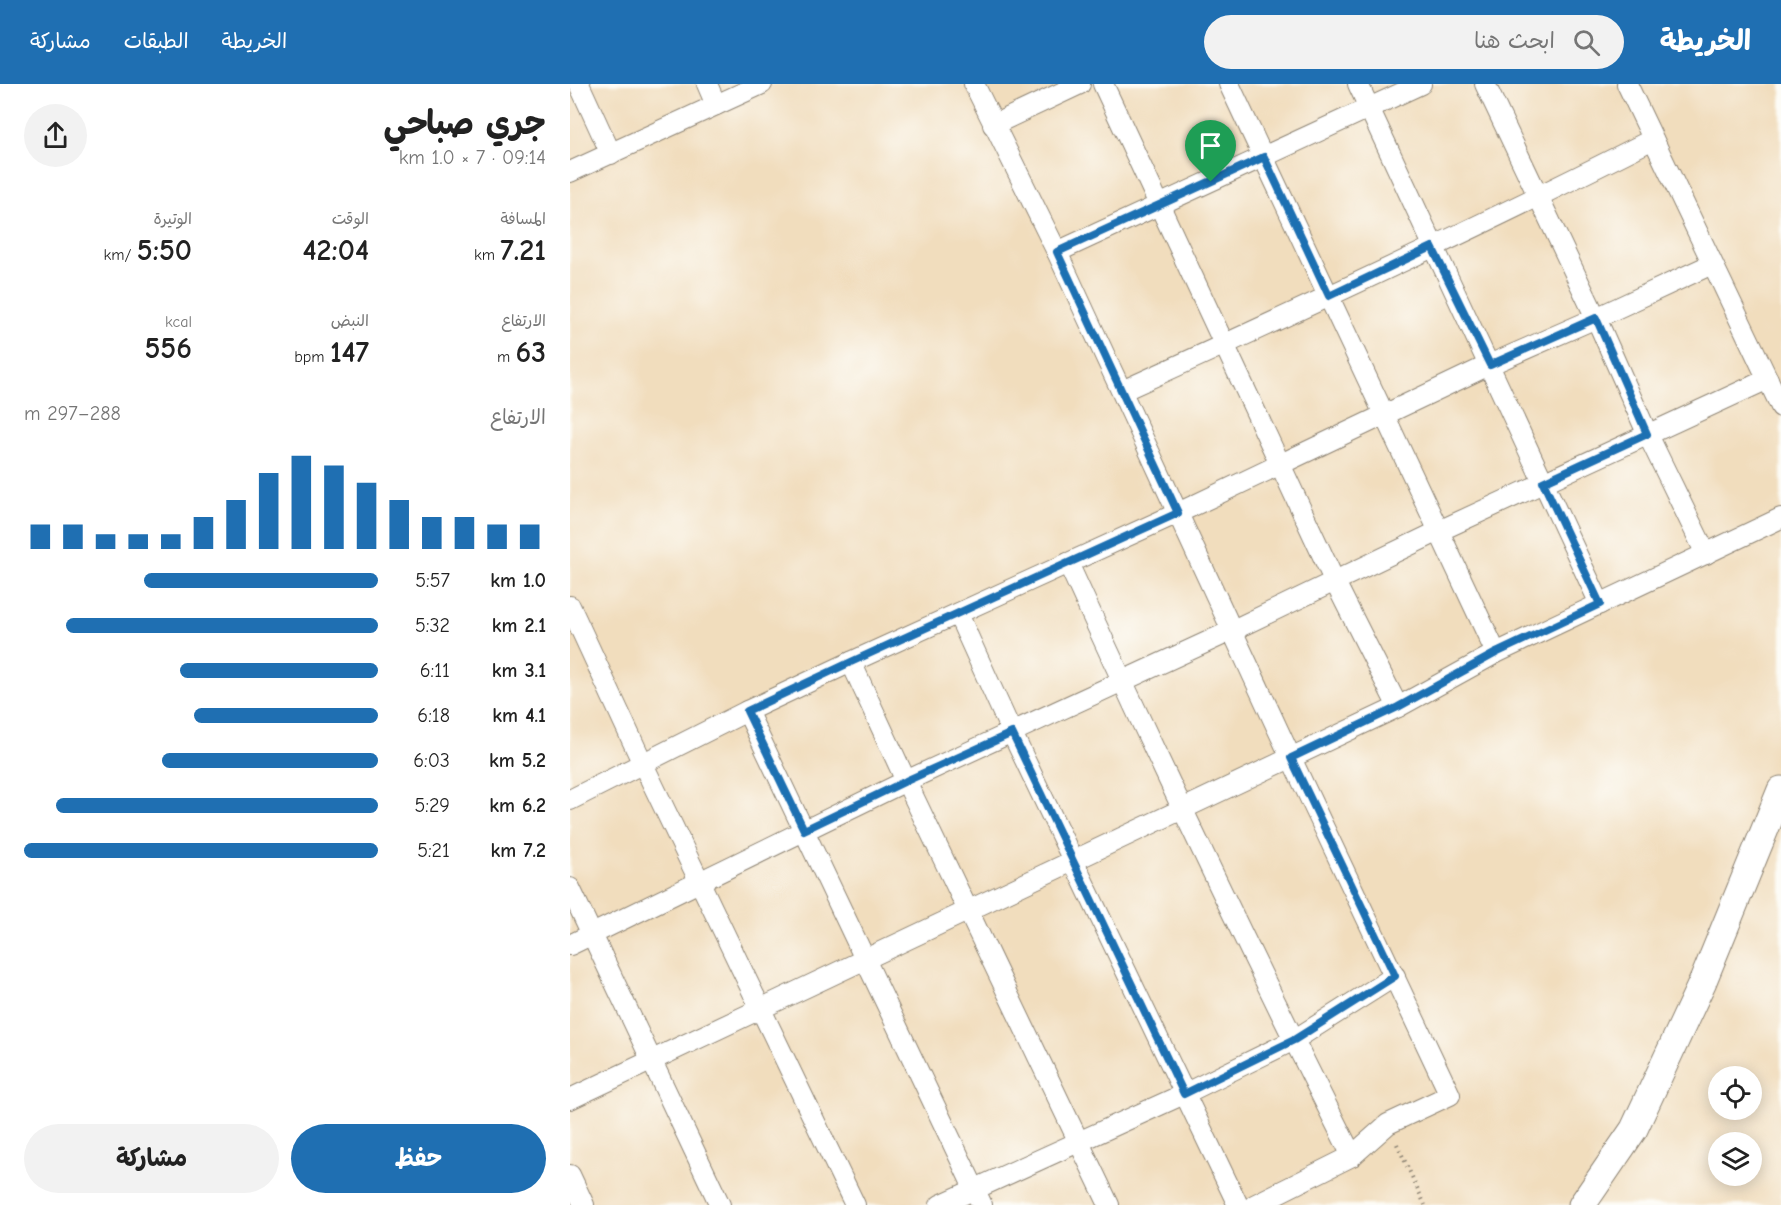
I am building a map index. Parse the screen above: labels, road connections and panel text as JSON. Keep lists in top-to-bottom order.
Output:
{
  "page": {
    "header": "الخريطة",
    "search": "ابحث هنا",
    "nav": ["الخريطة", "الطبقات", "مشاركة"],
    "heading": ["جري صباحي", "09:14 · 7 × 1.0 km"],
    "stats": [
      ["المسافة", "7.21 km"],
      ["الوقت", "42:04"],
      ["الوتيرة", "5:50 /km"],
      ["الارتفاع", "63 m"],
      ["النبض", "147 bpm"],
      ["kcal", "556"]
    ],
    "chart": ["الارتفاع", "288–297 m"],
    "list": [
      {
        "name": "1.0 km",
        "note": "5:57"
      },
      {
        "name": "2.1 km",
        "note": "5:32"
      },
      {
        "name": "3.1 km",
        "note": "6:11"
      },
      {
        "name": "4.1 km",
        "note": "6:18"
      },
      {
        "name": "5.2 km",
        "note": "6:03"
      },
      {
        "name": "6.2 km",
        "note": "5:29"
      },
      {
        "name": "7.2 km",
        "note": "5:21"
      }
    ],
    "buttons": ["حفظ", "مشاركة"]
  }
}
